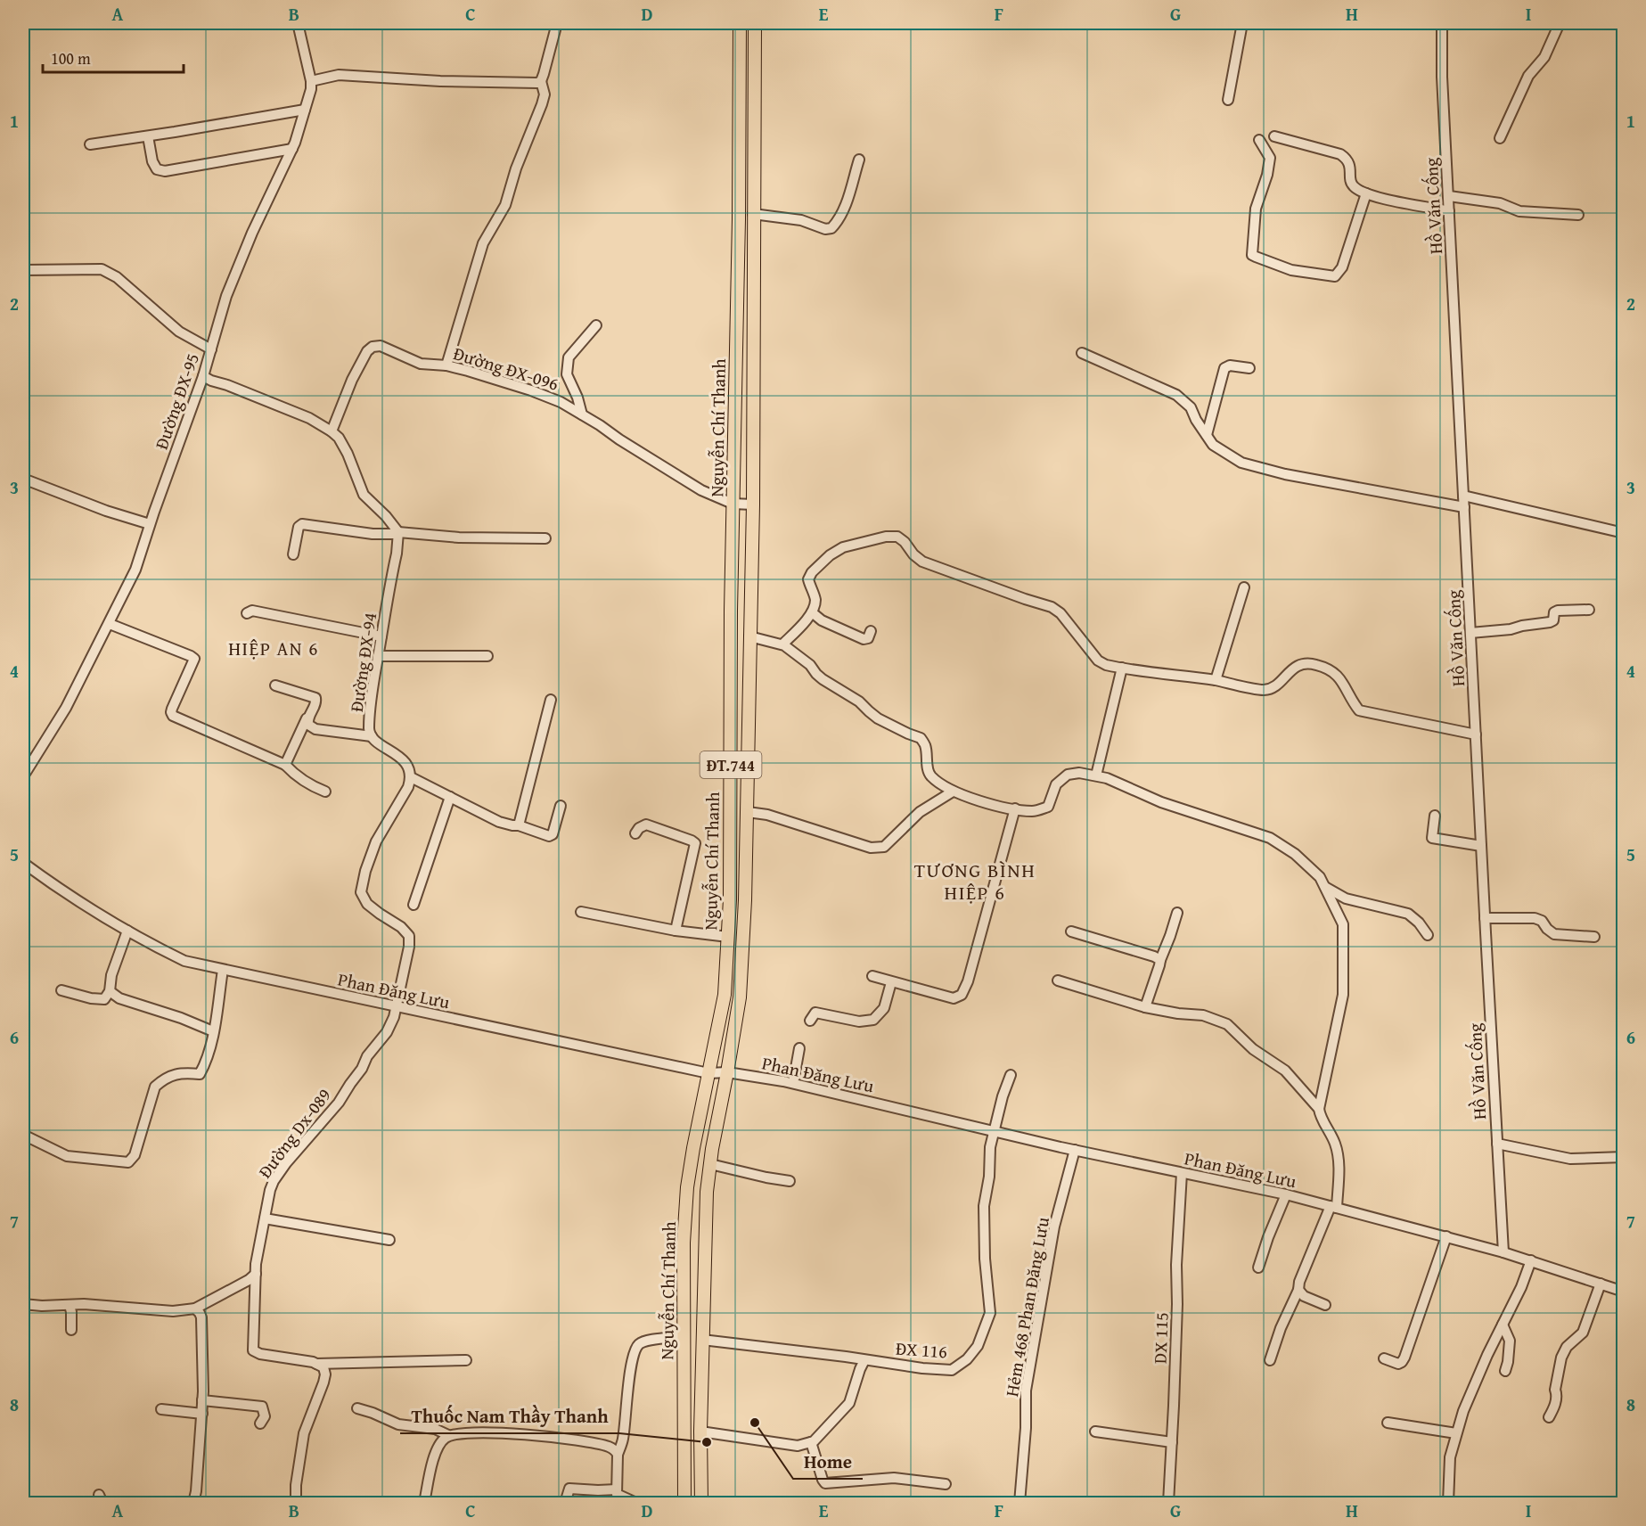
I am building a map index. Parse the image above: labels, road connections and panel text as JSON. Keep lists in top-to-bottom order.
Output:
{
  "streets": {
    "main road": ["Nguyễn Chí Thanh", "ĐT.744"],
    "street": [
      "Hồ Văn Cống",
      "Đường ĐX-096",
      "Đường ĐX-95",
      "Đường ĐX-94",
      "Phan Đăng Lưu",
      "Đường Dx-089",
      "Hẻm 468 Phan Đăng Lưu",
      "DX 115",
      "ĐX 116"
    ]
  },
  "crossings": [
    ["Hồ Văn Cống", "Phan Đăng Lưu"],
    ["Đường ĐX-096", "Nguyễn Chí Thanh"],
    ["Nguyễn Chí Thanh", "Phan Đăng Lưu"],
    ["Nguyễn Chí Thanh", "ĐX 116"],
    ["Phan Đăng Lưu", "Đường Dx-089"],
    ["Phan Đăng Lưu", "Hẻm 468 Phan Đăng Lưu"],
    ["Phan Đăng Lưu", "DX 115"],
    ["Phan Đăng Lưu", "ĐX 116"]
  ],
  "districts": ["HIỆP AN 6", "TƯƠNG BÌNH HIỆP 6"],
  "places": ["Home", "Thuốc Nam Thầy Thanh"],
  "scale_bar": "100 m",
  "grid": {
    "columns": [
      "A",
      "B",
      "C",
      "D",
      "E",
      "F",
      "G",
      "H",
      "I"
    ],
    "rows": [
      "1",
      "2",
      "3",
      "4",
      "5",
      "6",
      "7",
      "8"
    ]
  }
}
